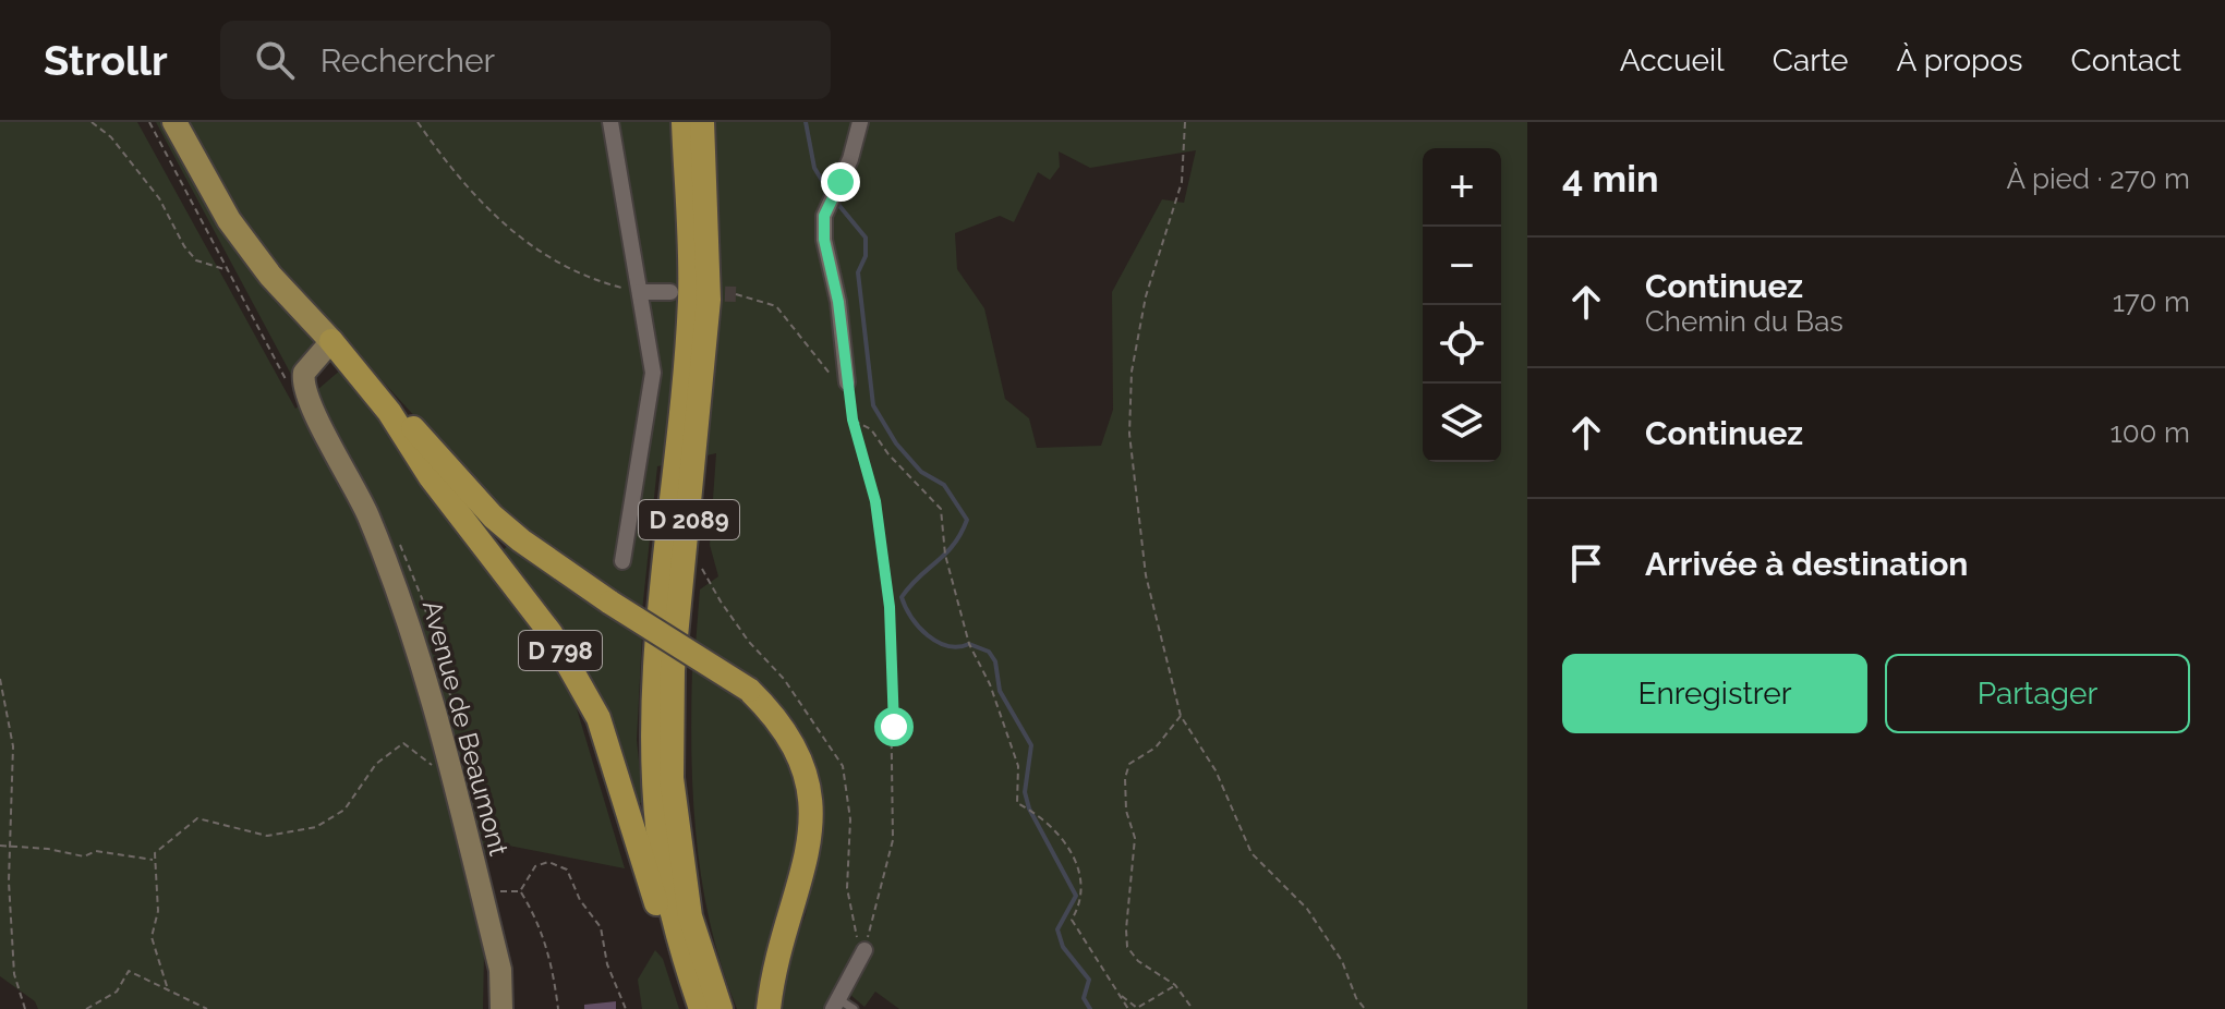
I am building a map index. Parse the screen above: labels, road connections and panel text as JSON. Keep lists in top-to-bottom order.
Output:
{
  "streets": {
    "highway": ["D 2089", "D 798"],
    "main road": ["Avenue de Beaumont"]
  },
  "crossings": [
    ["D 2089", "D 798"],
    ["D 798", "Avenue de Beaumont"]
  ],
  "page": {
    "header": "Strollr",
    "search": "Rechercher",
    "nav": [
      "Accueil",
      "Carte",
      "À propos",
      "Contact"
    ],
    "heading": ["4 min", "À pied · 270 m"],
    "map_buttons": ["+", "−"],
    "list": [
      ["Continuez", "Chemin du Bas", "170 m"],
      ["Continuez", "100 m"],
      "Arrivée à destination"
    ],
    "buttons": ["Enregistrer", "Partager"]
  }
}
